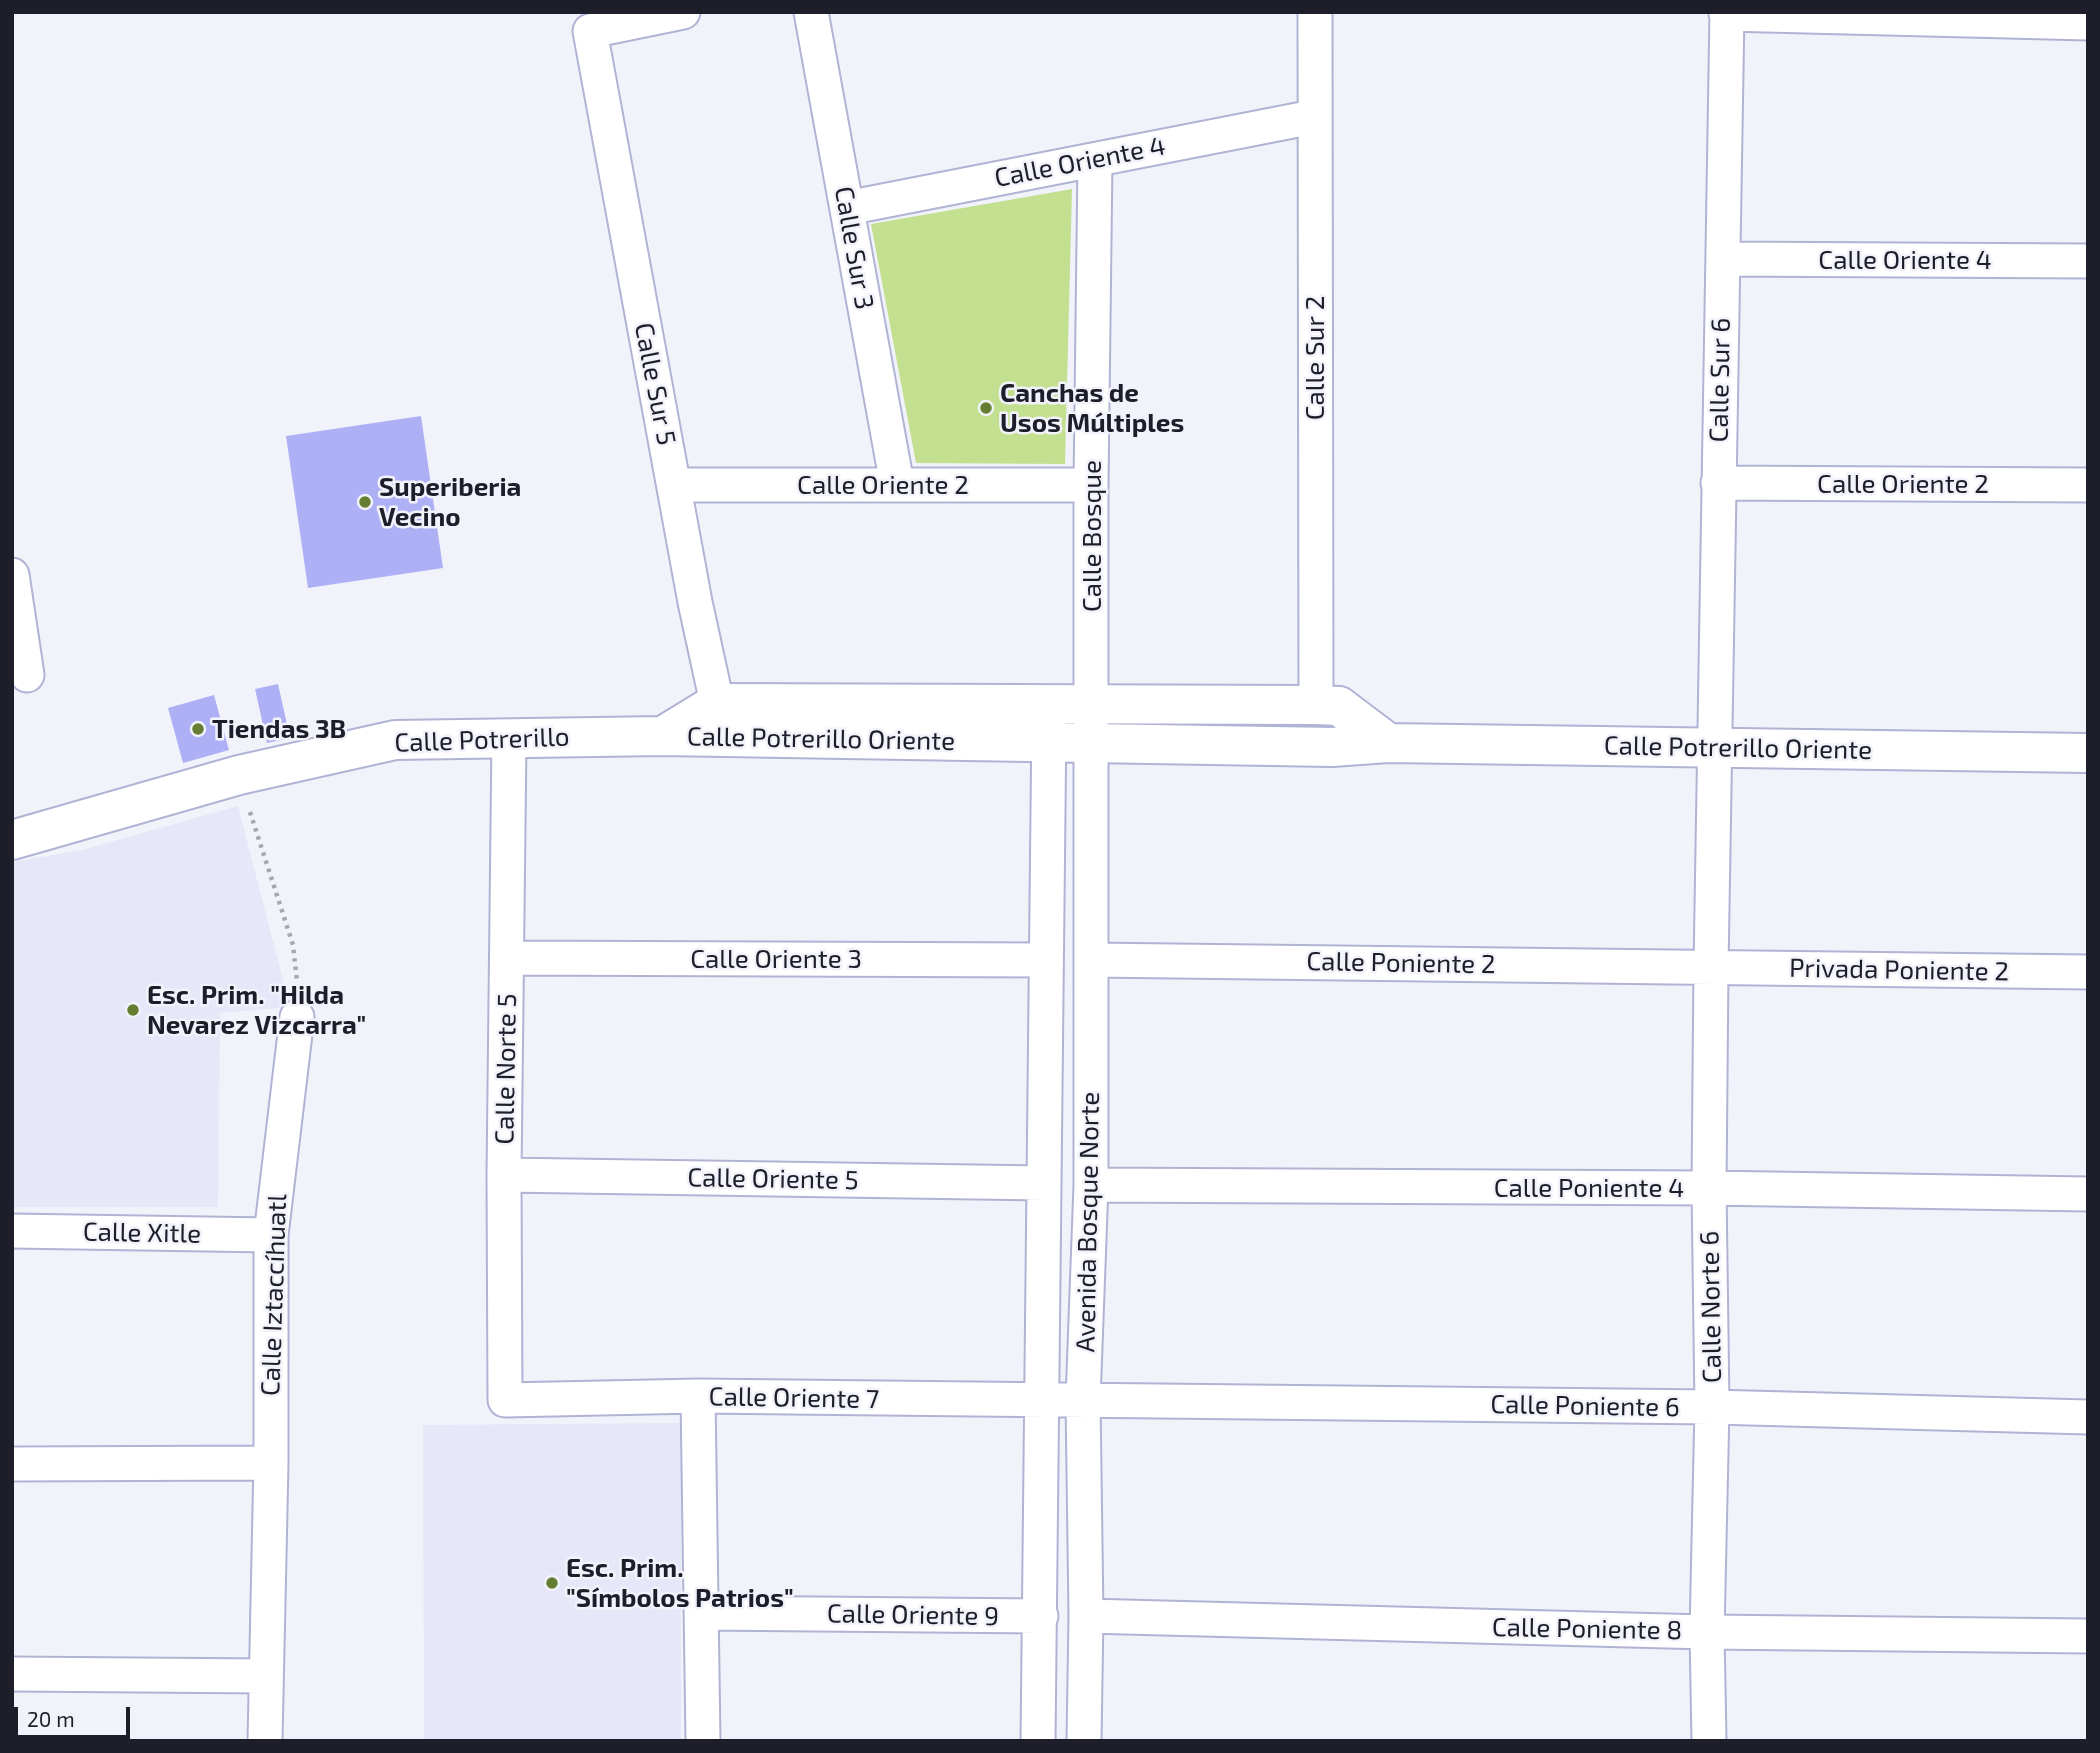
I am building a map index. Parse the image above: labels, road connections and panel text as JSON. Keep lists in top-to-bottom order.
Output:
{
  "streets": {
    "street": [
      "Calle Oriente 4",
      "Calle Sur 3",
      "Calle Sur 2",
      "Calle Sur 6",
      "Calle Sur 5",
      "Calle Oriente 2",
      "Calle Bosque",
      "Calle Potrerillo Oriente",
      "Calle Potrerillo",
      "Calle Oriente 3",
      "Calle Poniente 2",
      "Privada Poniente 2",
      "Calle Norte 5",
      "Calle Oriente 5",
      "Calle Poniente 4",
      "Avenida Bosque Norte",
      "Calle Xitle",
      "Calle Iztaccíhuatl",
      "Calle Norte 6",
      "Calle Oriente 7",
      "Calle Poniente 6",
      "Calle Oriente 9",
      "Calle Poniente 8"
    ]
  },
  "crossings": [
    ["Calle Oriente 4", "Calle Sur 3"],
    ["Calle Oriente 4", "Calle Sur 2"],
    ["Calle Oriente 4", "Calle Sur 6"],
    ["Calle Oriente 4", "Calle Bosque"],
    ["Calle Sur 3", "Calle Oriente 2"],
    ["Calle Sur 2", "Calle Potrerillo Oriente"],
    ["Calle Sur 6", "Calle Oriente 2"],
    ["Calle Sur 6", "Calle Potrerillo Oriente"],
    ["Calle Sur 6", "Calle Norte 6"],
    ["Calle Sur 5", "Calle Oriente 2"],
    ["Calle Sur 5", "Calle Potrerillo Oriente"],
    ["Calle Oriente 2", "Calle Bosque"],
    ["Calle Bosque", "Calle Potrerillo Oriente"],
    ["Calle Bosque", "Avenida Bosque Norte"],
    ["Calle Potrerillo Oriente", "Calle Potrerillo"],
    ["Calle Potrerillo Oriente", "Avenida Bosque Norte"],
    ["Calle Potrerillo Oriente", "Calle Norte 6"],
    ["Calle Potrerillo", "Calle Norte 5"],
    ["Calle Oriente 3", "Calle Norte 5"],
    ["Calle Oriente 3", "Avenida Bosque Norte"],
    ["Calle Poniente 2", "Privada Poniente 2"],
    ["Calle Poniente 2", "Avenida Bosque Norte"],
    ["Calle Poniente 2", "Calle Norte 6"],
    ["Privada Poniente 2", "Calle Norte 6"],
    ["Calle Norte 5", "Calle Oriente 5"],
    ["Calle Norte 5", "Calle Oriente 7"],
    ["Calle Oriente 5", "Avenida Bosque Norte"],
    ["Calle Poniente 4", "Avenida Bosque Norte"],
    ["Calle Poniente 4", "Calle Norte 6"],
    ["Avenida Bosque Norte", "Calle Oriente 7"],
    ["Avenida Bosque Norte", "Calle Poniente 6"],
    ["Avenida Bosque Norte", "Calle Oriente 9"],
    ["Avenida Bosque Norte", "Calle Poniente 8"],
    ["Calle Xitle", "Calle Iztaccíhuatl"],
    ["Calle Norte 6", "Calle Poniente 6"],
    ["Calle Norte 6", "Calle Poniente 8"],
    ["Calle Oriente 7", "Calle Poniente 6"]
  ],
  "places": [
    "Canchas de Usos Múltiples",
    "Superiberia Vecino",
    "Tiendas 3B",
    "Esc. Prim. \"Hilda Nevarez Vizcarra\"",
    "Esc. Prim. \"Símbolos Patrios\""
  ],
  "scale_bar": "20 m"
}
